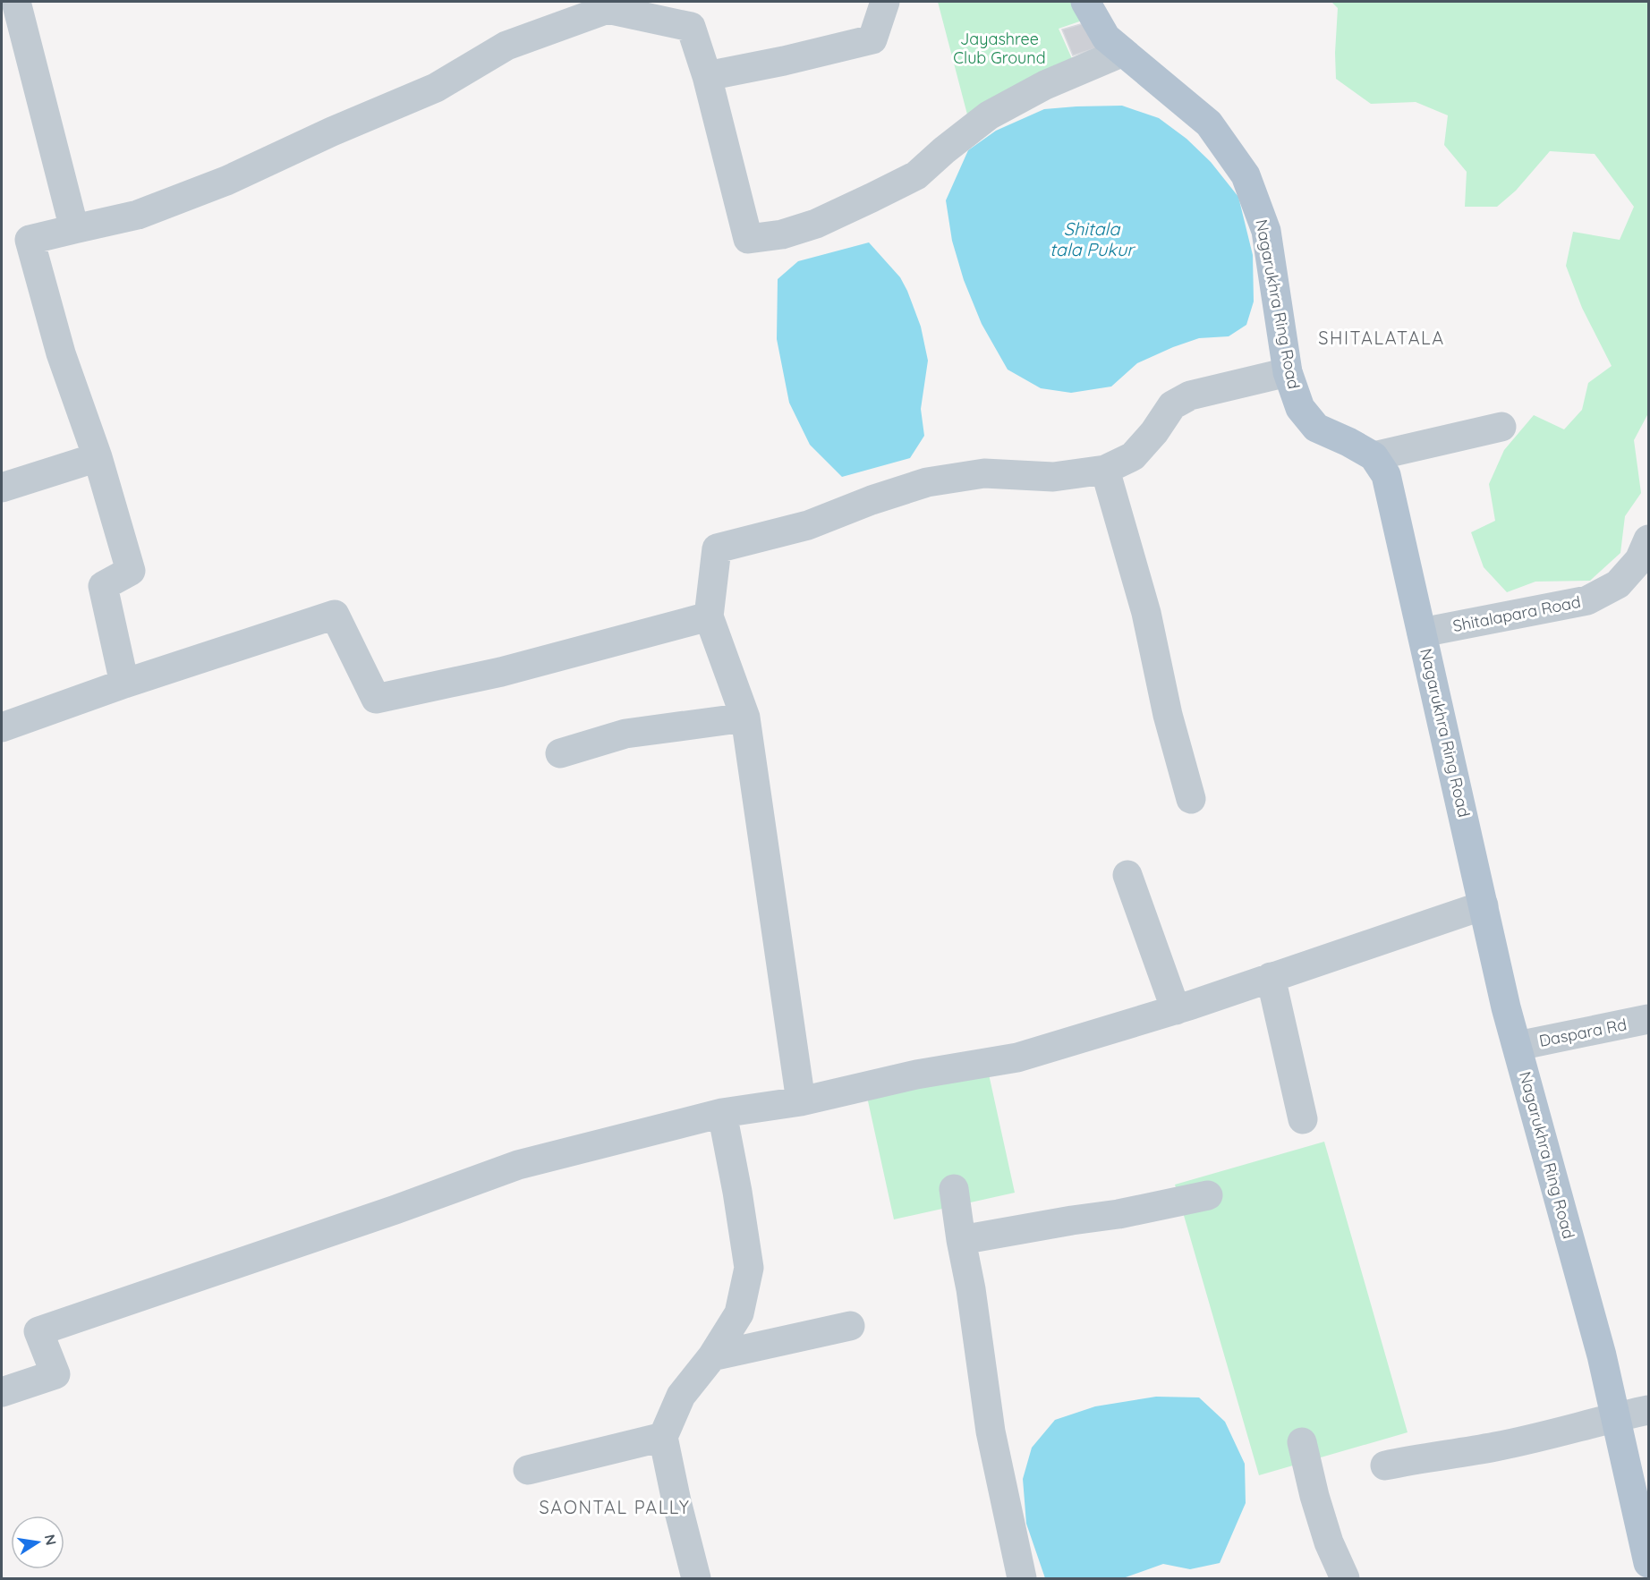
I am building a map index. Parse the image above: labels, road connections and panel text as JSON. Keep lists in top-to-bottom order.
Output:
{
  "streets": {
    "main road": ["Nagarukhra Ring Road"],
    "street": ["Shitalapara Road", "Daspara Rd"]
  },
  "crossings": [
    ["Nagarukhra Ring Road", "Shitalapara Road"],
    ["Nagarukhra Ring Road", "Daspara Rd"]
  ],
  "districts": ["SHITALATALA", "SAONTAL PALLY"],
  "water": ["Shitala tala Pukur"],
  "parks": ["Jayashree Club Ground"],
  "north": "right"
}
